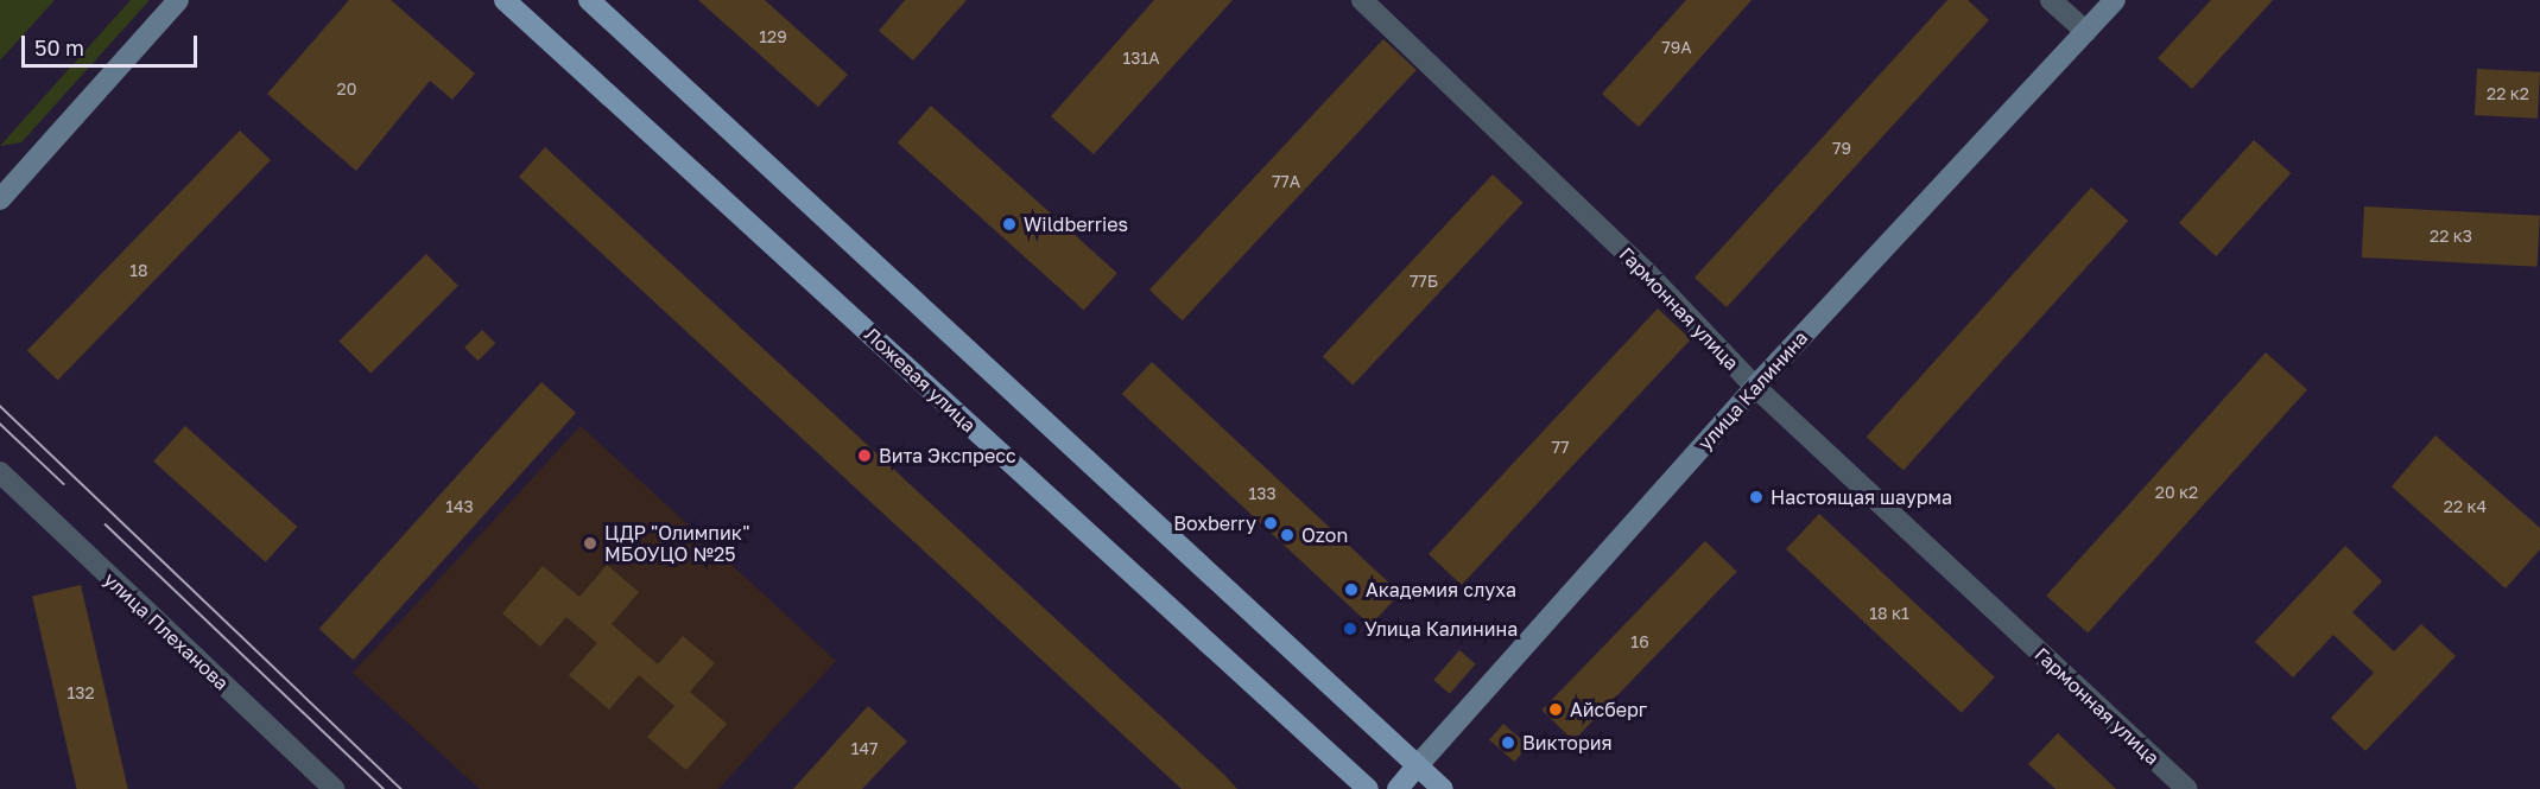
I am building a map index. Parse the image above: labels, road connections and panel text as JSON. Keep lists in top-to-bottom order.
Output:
{
  "streets": {
    "main road": ["Ложевая улица", "улица Калинина"],
    "street": ["Гармонная улица", "улица Плеханова"]
  },
  "crossings": [
    ["Гармонная улица", "улица Калинина"]
  ],
  "places": [
    "Wildberries",
    "Вита Экспресс",
    "Настоящая шаурма",
    "Boxberry",
    "Ozon",
    "ЦДР \"Олимпик\" МБОУЦО №25",
    "Академия слуха",
    "Улица Калинина",
    "Айсберг",
    "Виктория"
  ],
  "house_numbers": [
    "129",
    "79А",
    "131А",
    "20",
    "22 к2",
    "79",
    "77А",
    "22 к3",
    "18",
    "77Б",
    "77",
    "20 к2",
    "133",
    "143",
    "22 к4",
    "18 к1",
    "16",
    "132",
    "147"
  ],
  "scale_bar": "50 m"
}
